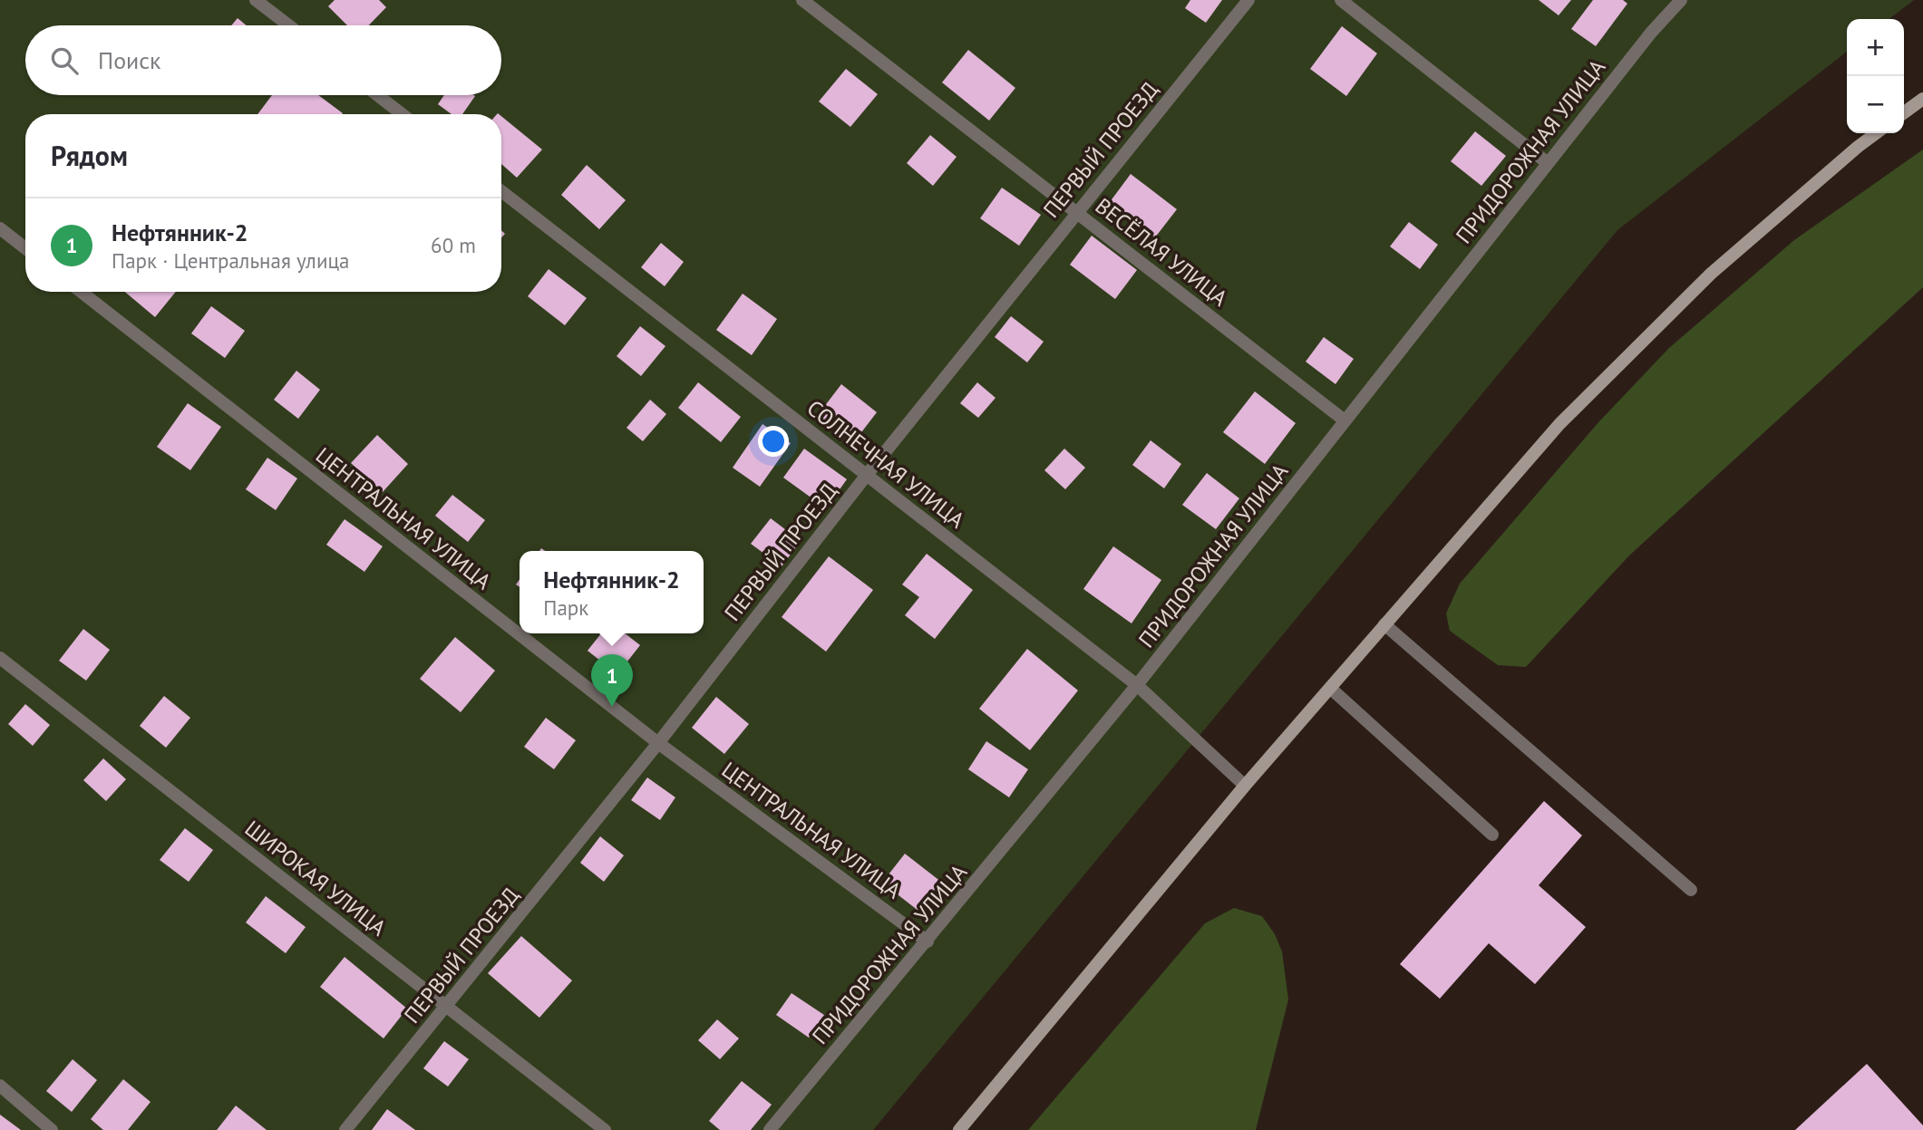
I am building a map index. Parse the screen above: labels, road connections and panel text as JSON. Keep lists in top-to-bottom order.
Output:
{
  "streets": {
    "street": [
      "ПЕРВЫЙ ПРОЕЗД",
      "ПРИДОРОЖНАЯ УЛИЦА",
      "ВЕСЁЛАЯ УЛИЦА",
      "СОЛНЕЧНАЯ УЛИЦА",
      "ЦЕНТРАЛЬНАЯ УЛИЦА",
      "ШИРОКАЯ УЛИЦА"
    ]
  },
  "crossings": [
    ["ПЕРВЫЙ ПРОЕЗД", "ВЕСЁЛАЯ УЛИЦА"],
    ["ПЕРВЫЙ ПРОЕЗД", "СОЛНЕЧНАЯ УЛИЦА"],
    ["ПЕРВЫЙ ПРОЕЗД", "ЦЕНТРАЛЬНАЯ УЛИЦА"],
    ["ПЕРВЫЙ ПРОЕЗД", "ШИРОКАЯ УЛИЦА"],
    ["ПРИДОРОЖНАЯ УЛИЦА", "ВЕСЁЛАЯ УЛИЦА"],
    ["ПРИДОРОЖНАЯ УЛИЦА", "СОЛНЕЧНАЯ УЛИЦА"],
    ["ПРИДОРОЖНАЯ УЛИЦА", "ЦЕНТРАЛЬНАЯ УЛИЦА"]
  ],
  "page": {
    "map_buttons": ["+", "−"],
    "search": "Поиск",
    "heading": "Рядом",
    "list": [
      {
        "mark": "1",
        "name": "Нефтянник-2",
        "note": "Парк · Центральная улица",
        "value": "60 m"
      }
    ],
    "popup": ["Нефтянник-2", "Парк"],
    "pins": "1"
  }
}
